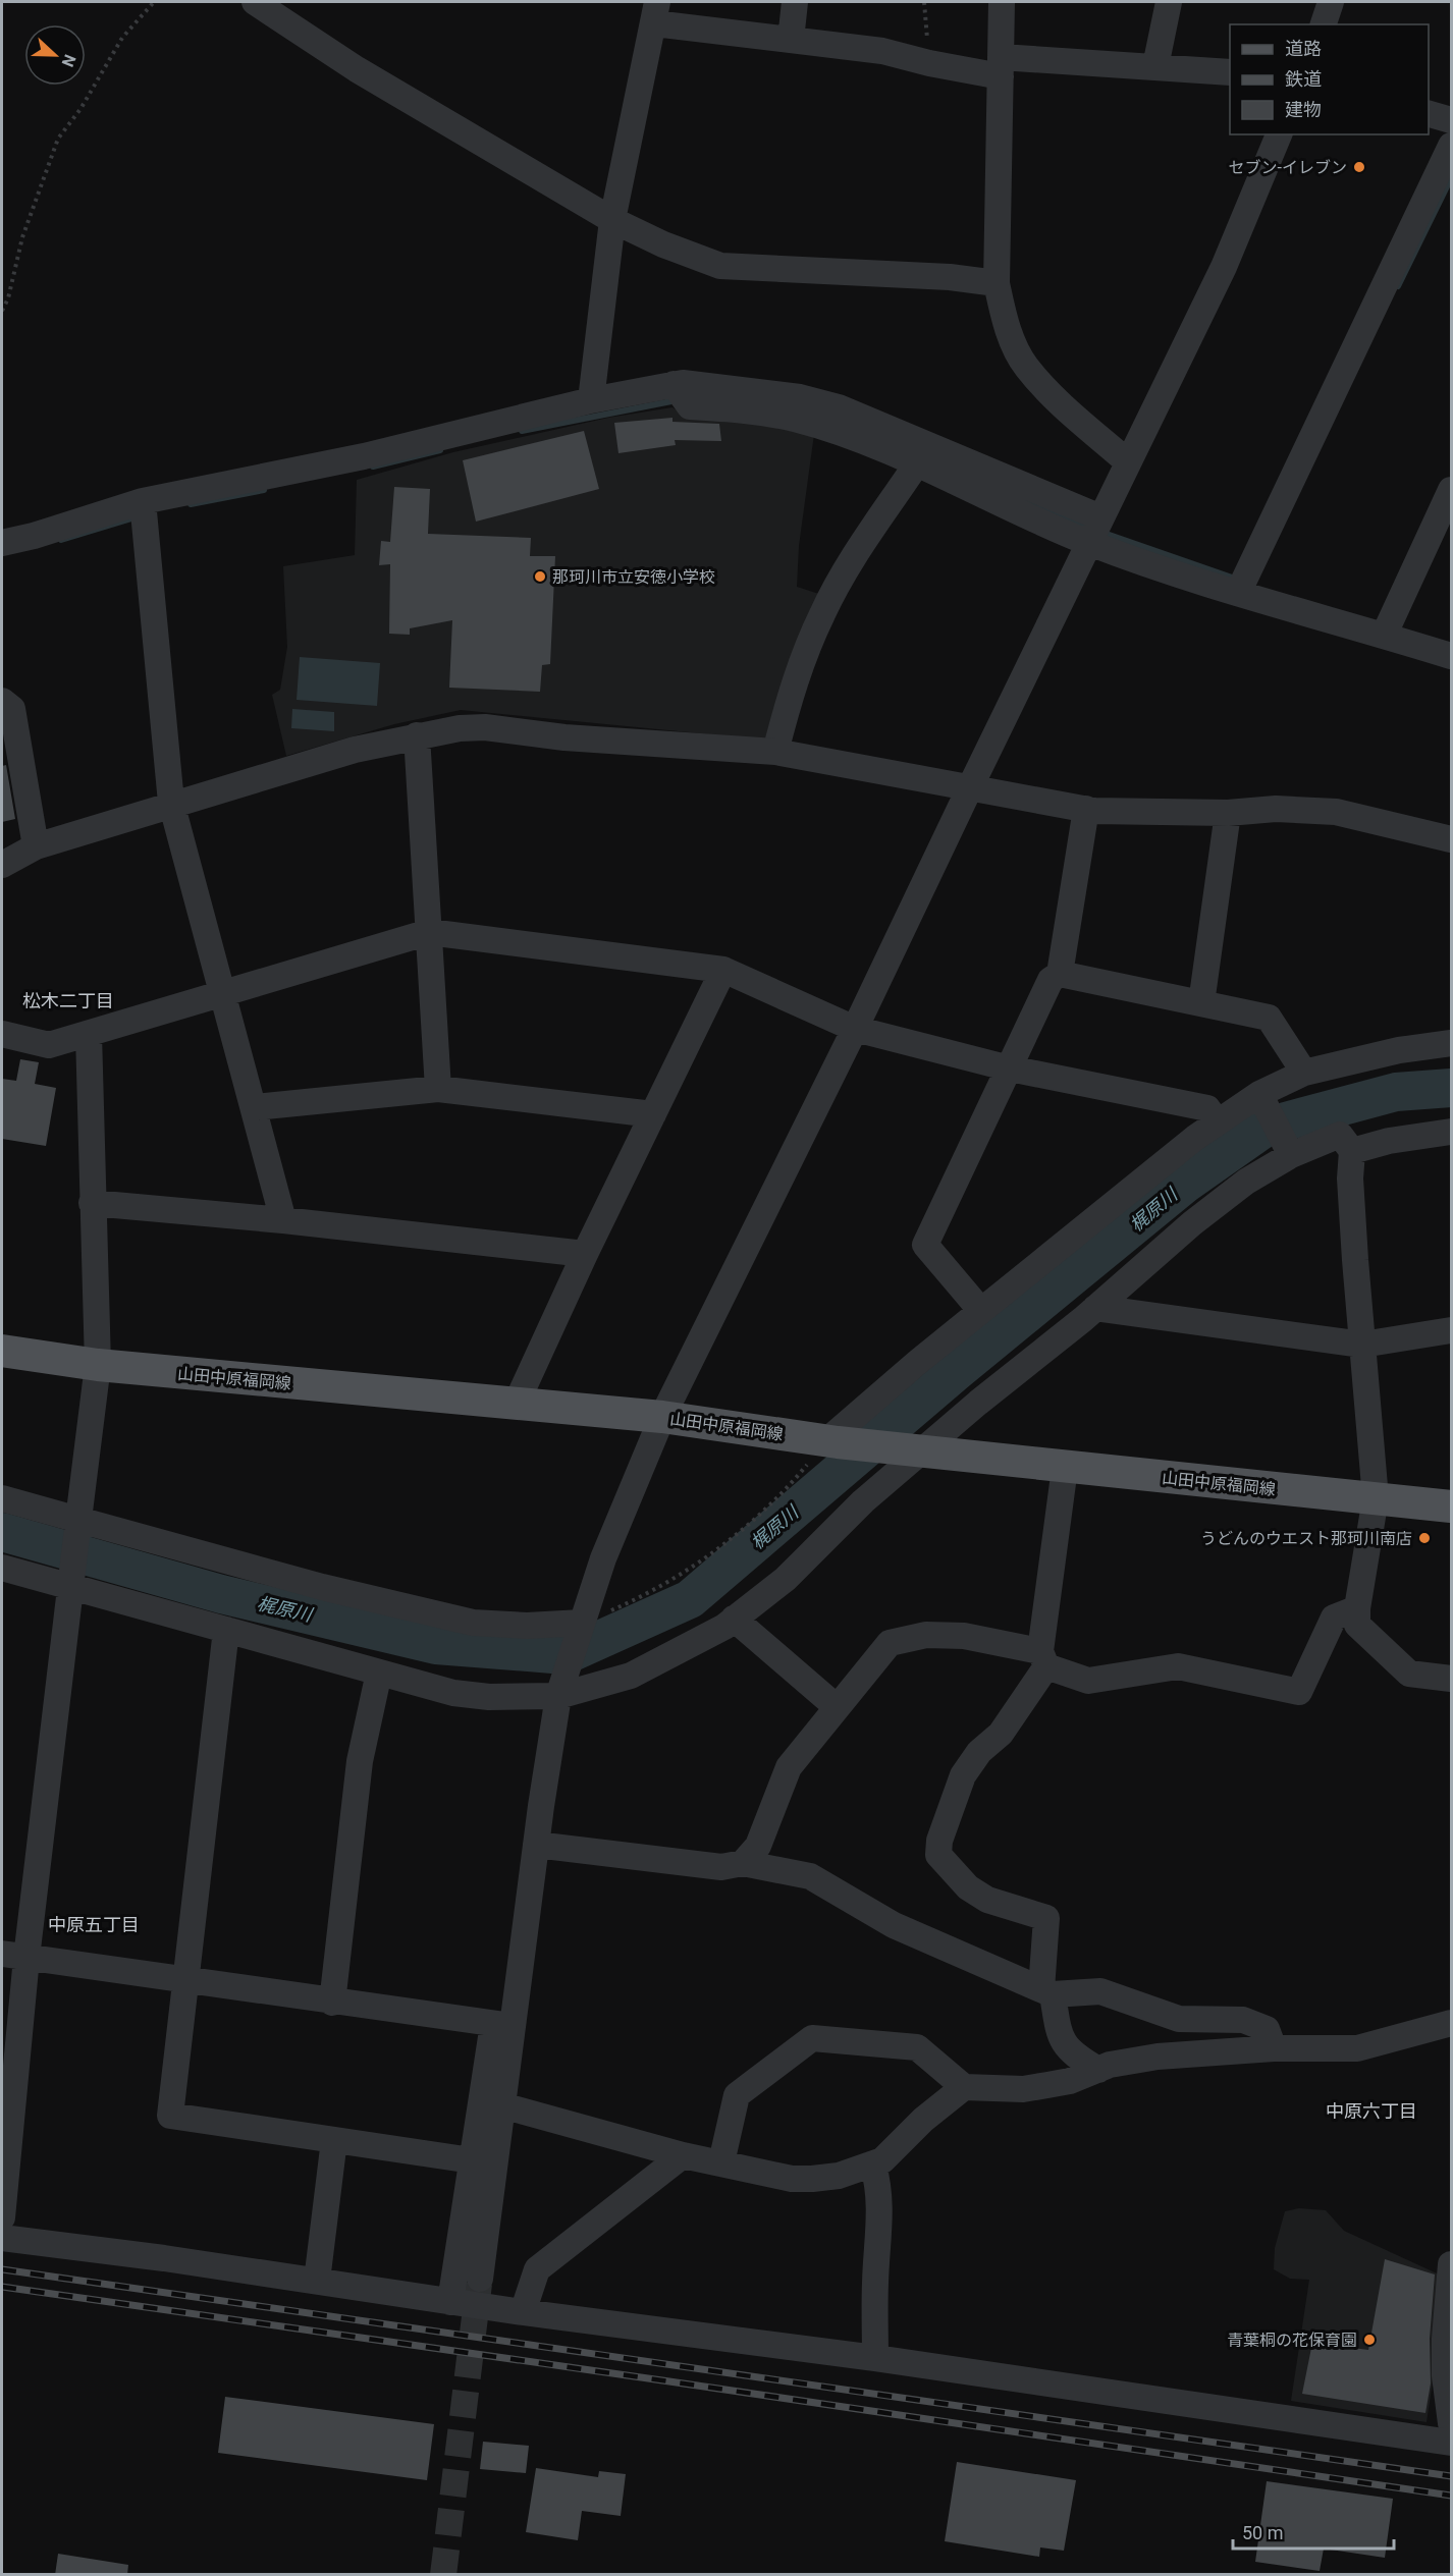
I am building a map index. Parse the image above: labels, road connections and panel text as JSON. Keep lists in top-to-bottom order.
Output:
{
  "streets": {
    "main road": ["山田中原福岡線"]
  },
  "districts": ["松木二丁目", "中原五丁目", "中原六丁目"],
  "water": ["梶原川"],
  "places": [
    "セブン-イレブン",
    "那珂川市立安徳小学校",
    "うどんのウエスト那珂川南店",
    "青葉桐の花保育園"
  ],
  "legend": ["道路", "鉄道", "建物"],
  "scale_bar": "50 m",
  "north": "right"
}
